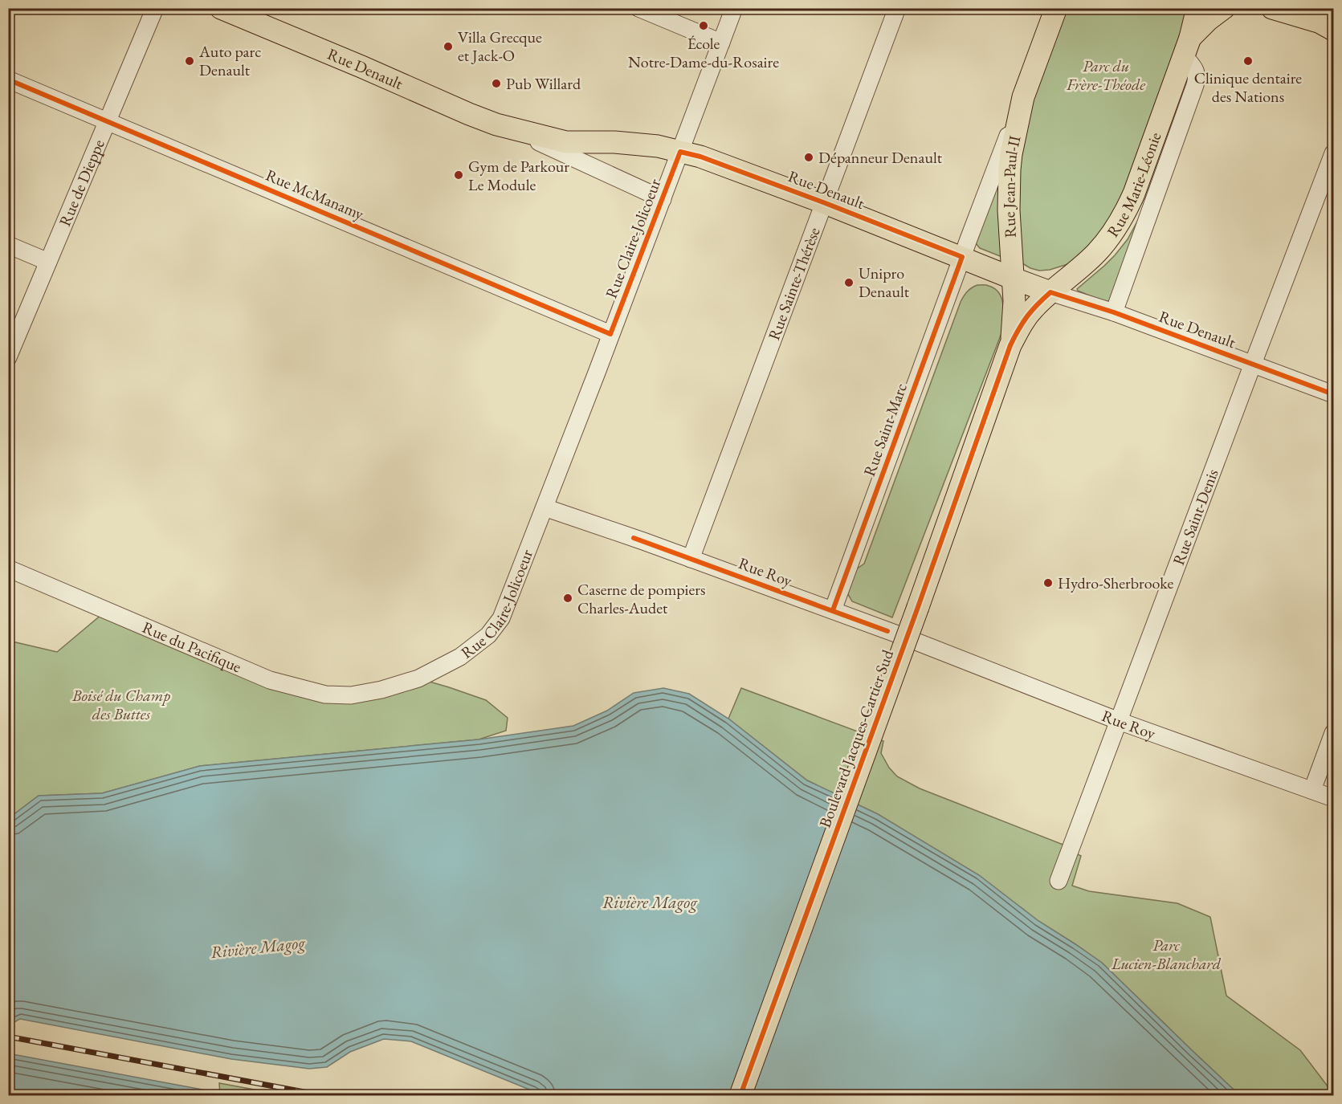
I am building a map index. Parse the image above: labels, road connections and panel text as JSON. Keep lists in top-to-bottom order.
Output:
{
  "streets": {
    "main road": [
      "Rue Denault",
      "Rue Marie-Léonie",
      "Rue Jean-Paul-II",
      "Boulevard Jacques-Cartier Sud"
    ],
    "street": [
      "Rue de Dieppe",
      "Rue McManamy",
      "Rue Claire-Jolicoeur",
      "Rue Sainte-Thérèse",
      "Rue Saint-Marc",
      "Rue Saint-Denis",
      "Rue Roy",
      "Rue du Pacifique"
    ]
  },
  "crossings": [
    ["Rue Denault", "Rue Marie-Léonie"],
    ["Rue Denault", "Rue Jean-Paul-II"],
    ["Rue Denault", "Rue Claire-Jolicoeur"],
    ["Rue Denault", "Rue Sainte-Thérèse"],
    ["Rue Denault", "Rue Saint-Marc"],
    ["Rue Denault", "Rue Saint-Denis"],
    ["Rue Denault", "Boulevard Jacques-Cartier Sud"],
    ["Rue de Dieppe", "Rue McManamy"],
    ["Rue Marie-Léonie", "Boulevard Jacques-Cartier Sud"],
    ["Rue Jean-Paul-II", "Rue Saint-Marc"],
    ["Rue Jean-Paul-II", "Boulevard Jacques-Cartier Sud"],
    ["Rue McManamy", "Rue Claire-Jolicoeur"],
    ["Rue Claire-Jolicoeur", "Rue Roy"],
    ["Rue Claire-Jolicoeur", "Rue du Pacifique"],
    ["Rue Sainte-Thérèse", "Rue Roy"],
    ["Rue Saint-Marc", "Rue Roy"],
    ["Rue Saint-Denis", "Rue Roy"]
  ],
  "water": ["Rivière Magog"],
  "parks": ["Parc du Frère-Théode", "Boisé du Champ des Buttes", "Parc Lucien-Blanchard"],
  "places": [
    "École Notre-Dame-du-Rosaire",
    "Villa Grecque et Jack-O",
    "Auto parc Denault",
    "Clinique dentaire des Nations",
    "Pub Willard",
    "Dépanneur Denault",
    "Gym de Parkour Le Module",
    "Unipro Denault",
    "Hydro-Sherbrooke",
    "Caserne de pompiers Charles-Audet"
  ]
}
